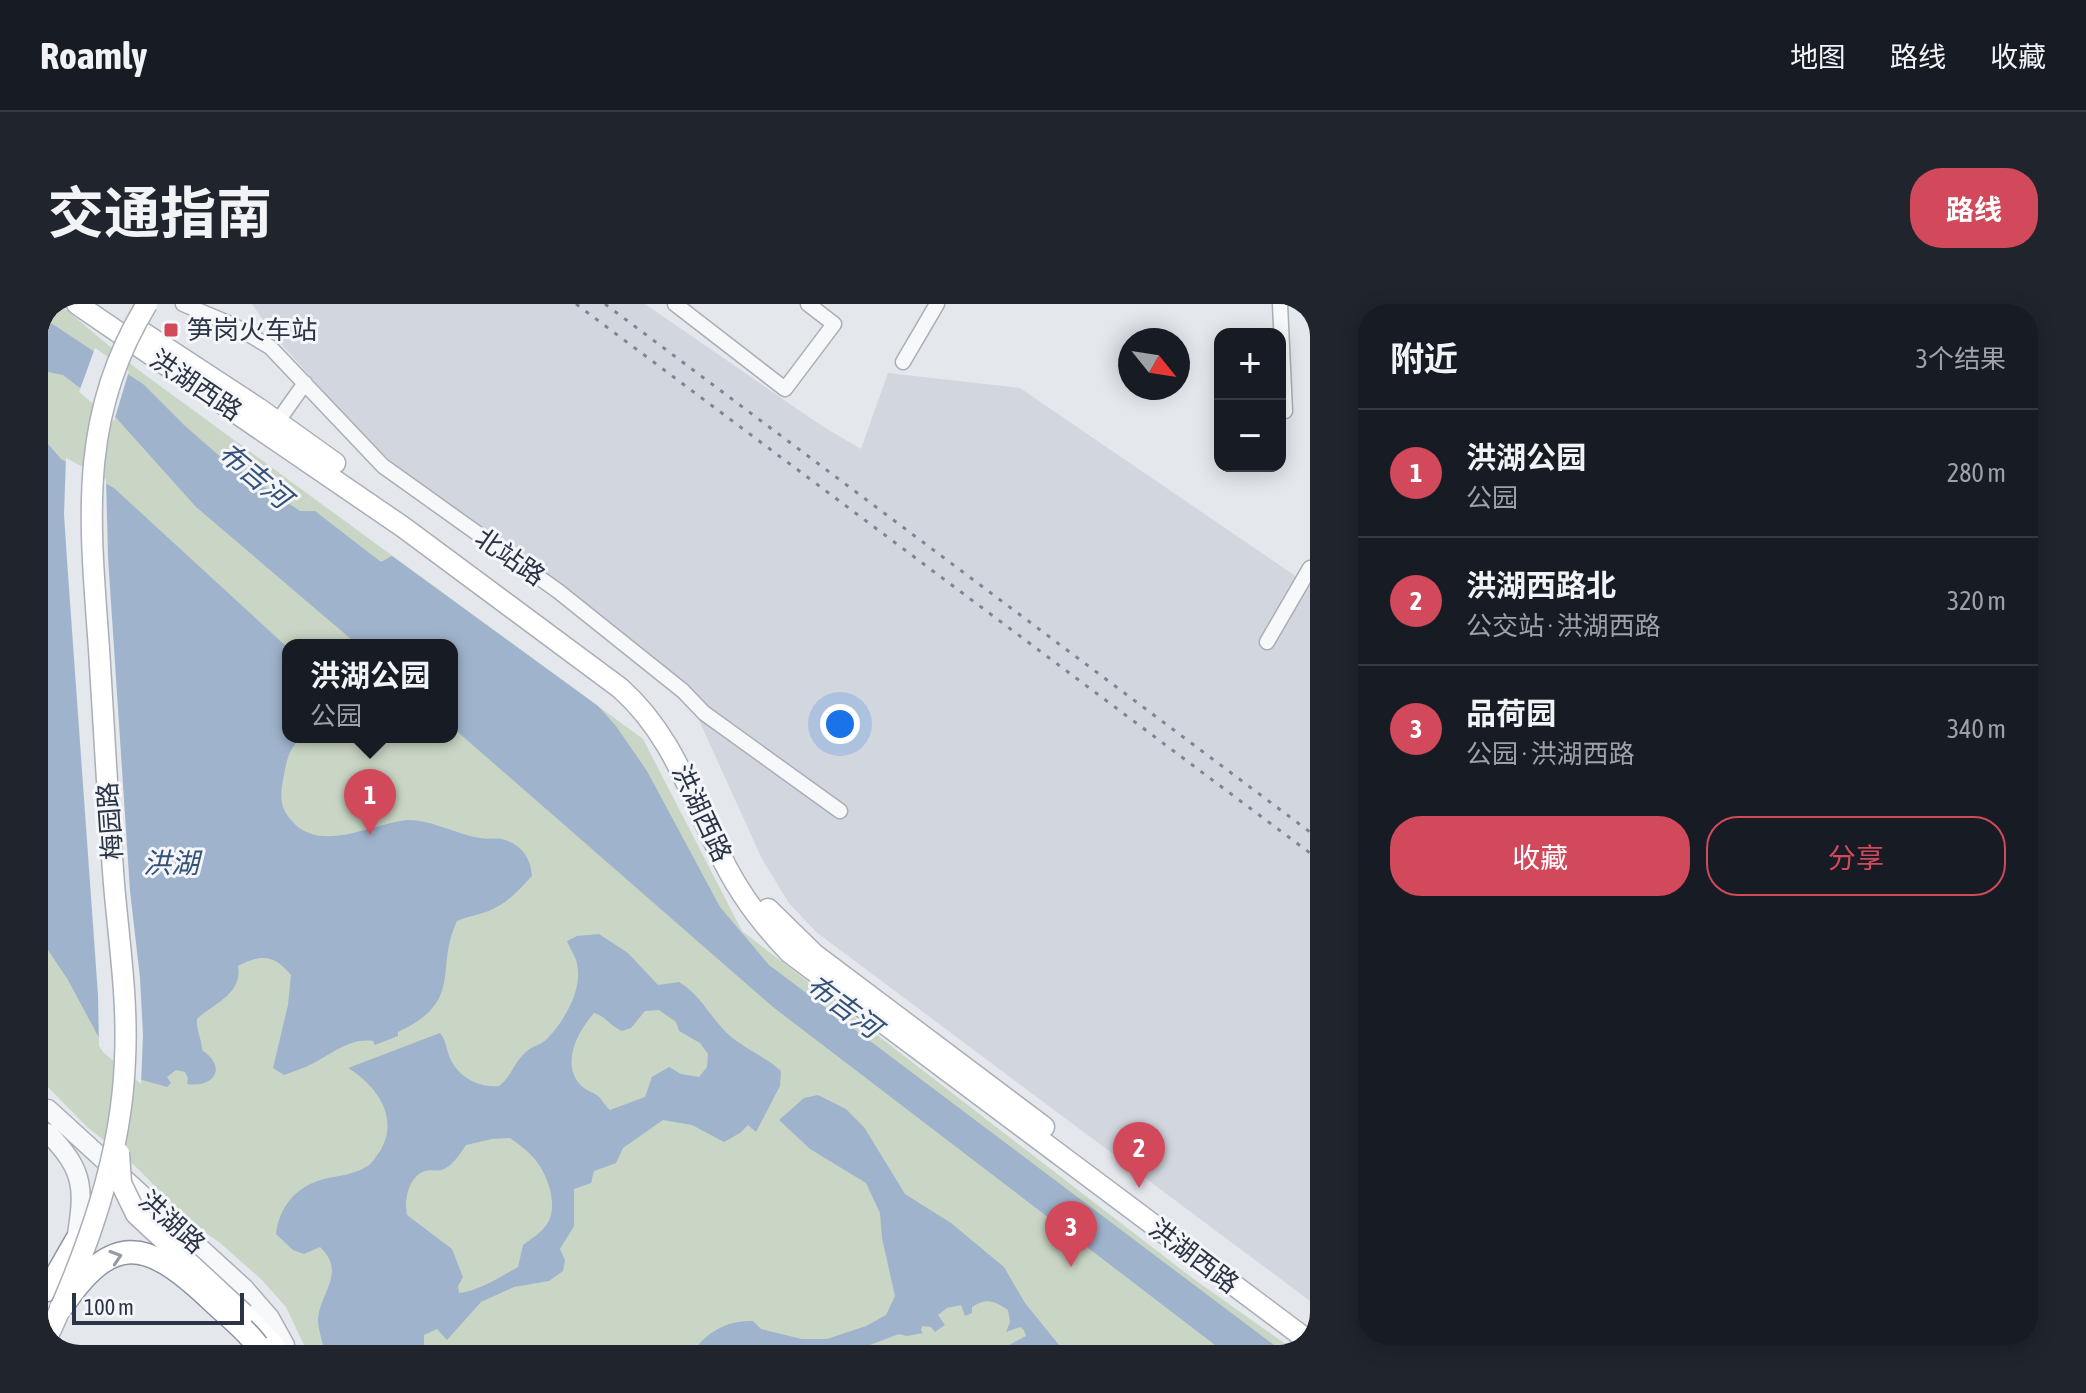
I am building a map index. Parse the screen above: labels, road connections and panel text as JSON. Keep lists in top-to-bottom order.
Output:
{
  "streets": {
    "main road": ["洪湖西路", "梅园路"],
    "street": ["北站路", "洪湖路"]
  },
  "water": ["布吉河", "洪湖"],
  "places": {
    "transit": ["笋岗火车站"]
  },
  "scale_bar": "100 m",
  "north": "bottom right",
  "page": {
    "header": "Roamly",
    "nav": ["地图", "路线", "收藏"],
    "title": "交通指南",
    "buttons": [
      "路线",
      ["收藏", "分享"]
    ],
    "heading": ["附近", "3个结果"],
    "map_buttons": ["+", "−"],
    "list": [
      {
        "mark": "1",
        "name": "洪湖公园",
        "note": "公园",
        "value": "280 m"
      },
      {
        "mark": "2",
        "name": "洪湖西路北",
        "note": "公交站 · 洪湖西路",
        "value": "320 m"
      },
      {
        "mark": "3",
        "name": "品荷园",
        "note": "公园 · 洪湖西路",
        "value": "340 m"
      }
    ],
    "popup": ["洪湖公园", "公园"],
    "pins": ["1", "2", "3"],
    "scale": "100 m"
  }
}
